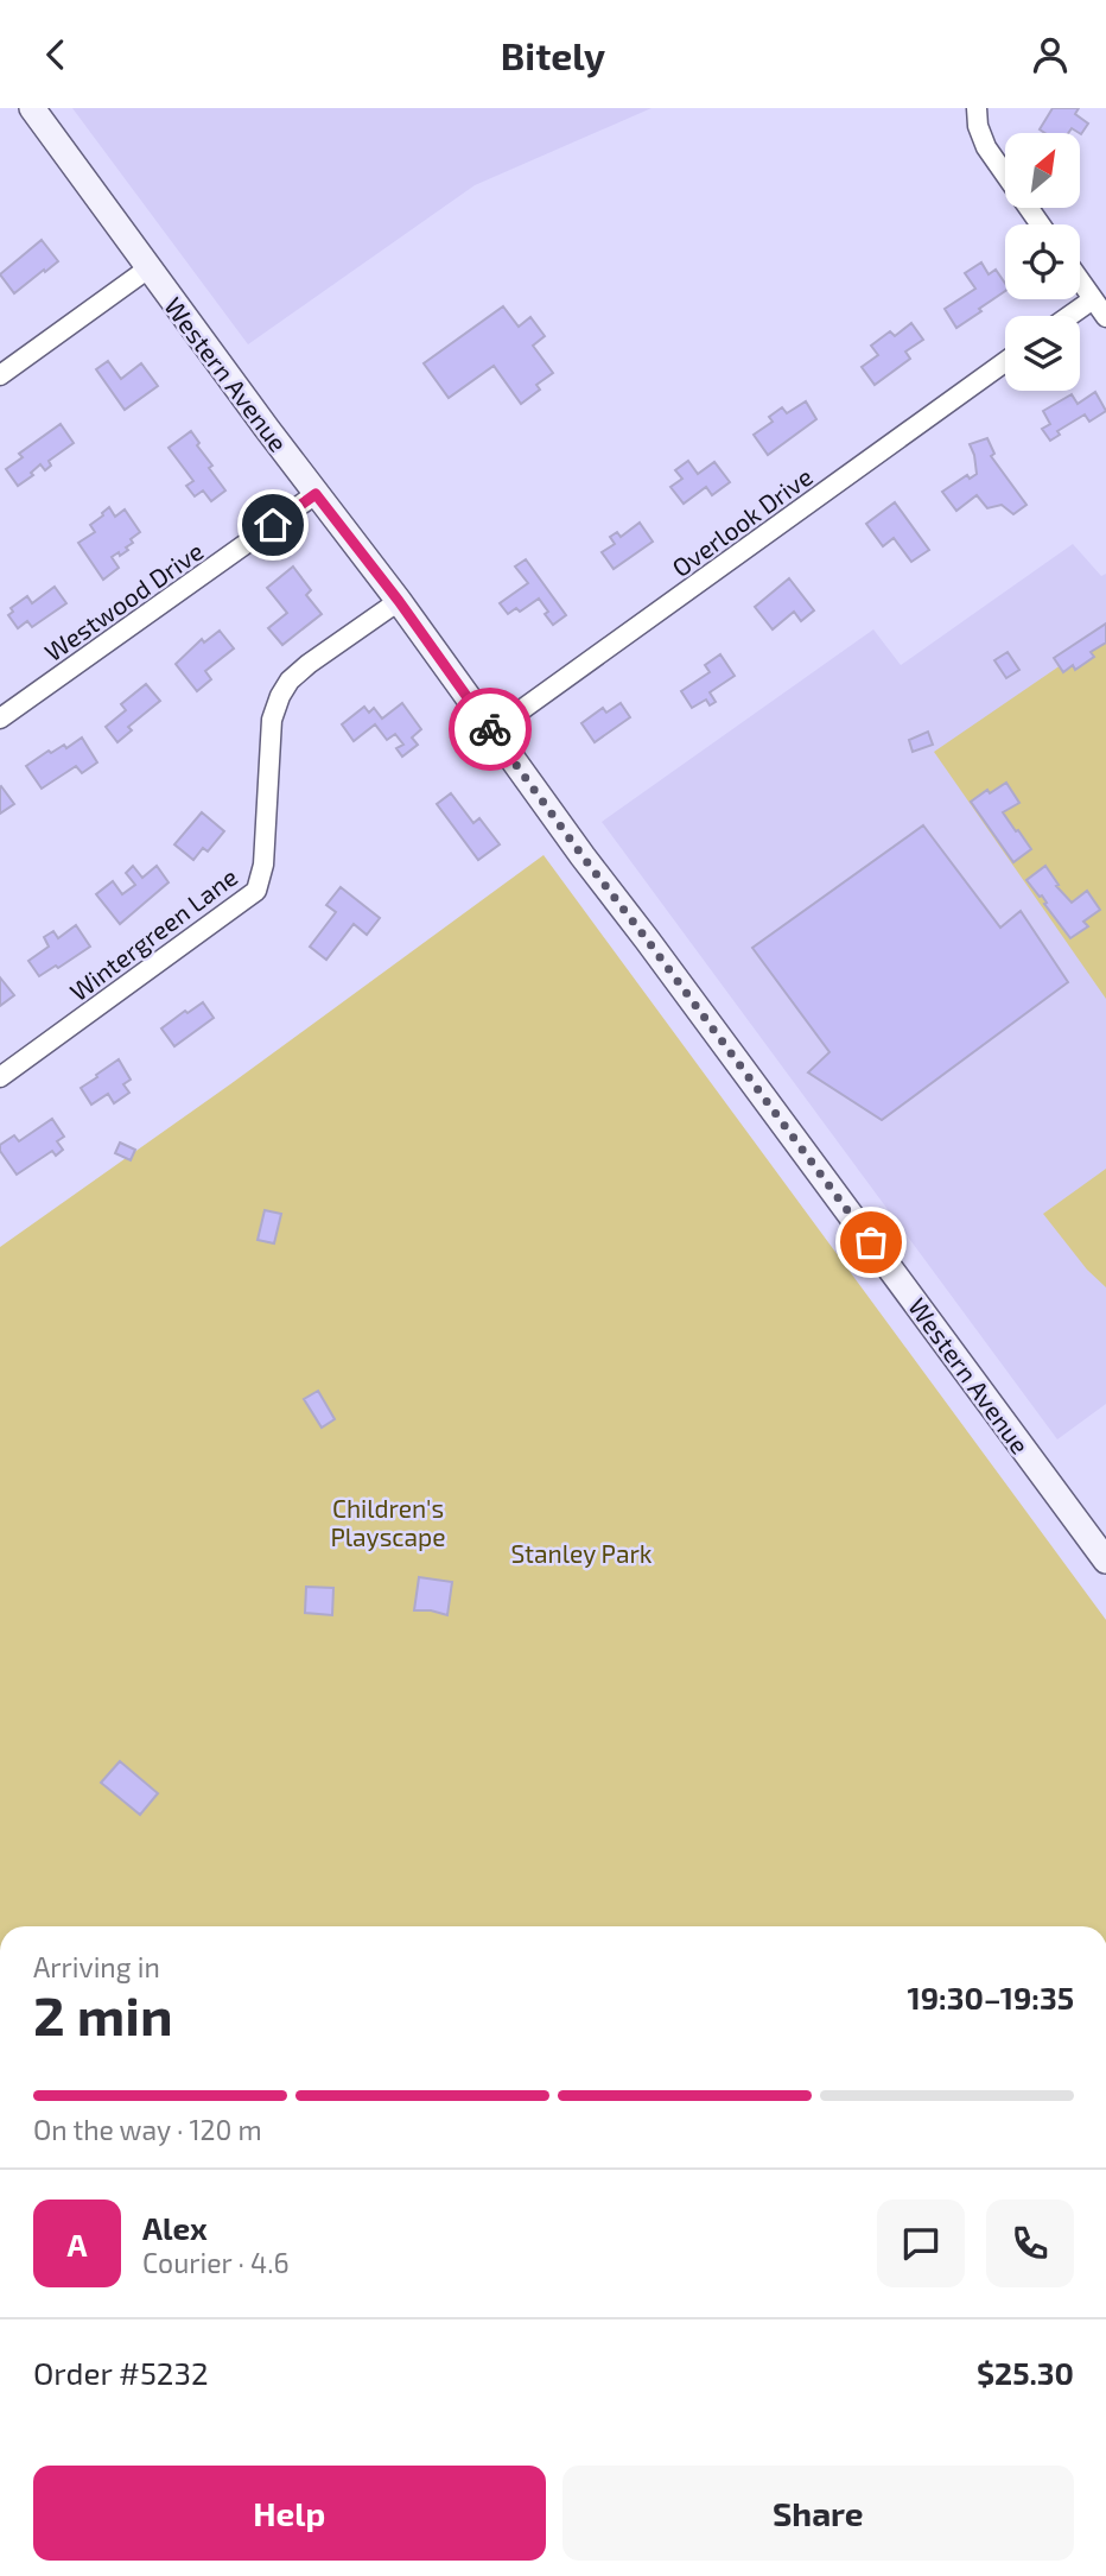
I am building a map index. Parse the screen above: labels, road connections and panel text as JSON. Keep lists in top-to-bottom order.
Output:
{
  "streets": {
    "main road": ["Western Avenue"],
    "street": ["Overlook Drive", "Westwood Drive", "Wintergreen Lane"]
  },
  "crossings": [
    ["Western Avenue", "Overlook Drive"],
    ["Western Avenue", "Westwood Drive"],
    ["Western Avenue", "Wintergreen Lane"]
  ],
  "parks": ["Children's Playscape", "Stanley Park"],
  "north": "top right",
  "page": {
    "header": "Bitely",
    "heading": ["2 min", "Arriving in", "19:30–19:35"],
    "panel": [
      "Alex",
      "Courier · 4.6",
      "Order #5232",
      "$25.30"
    ],
    "bar": "On the way · 120 m",
    "round": "A",
    "buttons": ["Help", "Share"]
  }
}
